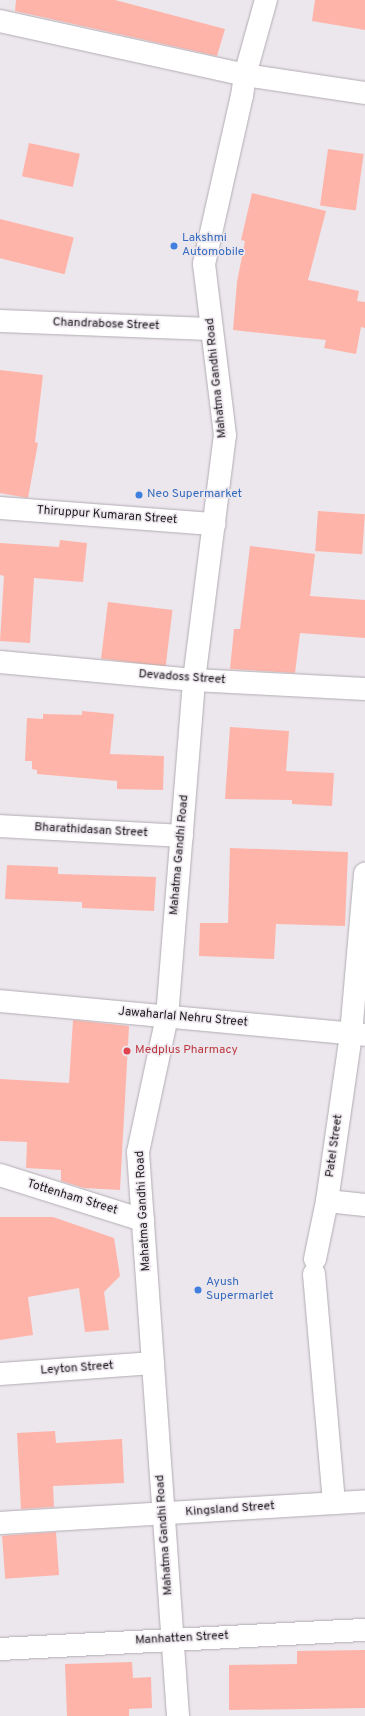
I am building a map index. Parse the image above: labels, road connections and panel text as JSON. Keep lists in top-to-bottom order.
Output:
{
  "streets": {
    "street": [
      "Chandrabose Street",
      "Mahatma Gandhi Road",
      "Thiruppur Kumaran Street",
      "Devadoss Street",
      "Bharathidasan Street",
      "Jawaharlal Nehru Street",
      "Patel Street",
      "Tottenham Street",
      "Leyton Street",
      "Kingsland Street",
      "Manhatten Street"
    ]
  },
  "crossings": [
    ["Chandrabose Street", "Mahatma Gandhi Road"],
    ["Mahatma Gandhi Road", "Thiruppur Kumaran Street"],
    ["Mahatma Gandhi Road", "Devadoss Street"],
    ["Mahatma Gandhi Road", "Bharathidasan Street"],
    ["Mahatma Gandhi Road", "Jawaharlal Nehru Street"],
    ["Mahatma Gandhi Road", "Tottenham Street"],
    ["Mahatma Gandhi Road", "Leyton Street"],
    ["Mahatma Gandhi Road", "Kingsland Street"],
    ["Mahatma Gandhi Road", "Manhatten Street"],
    ["Jawaharlal Nehru Street", "Patel Street"],
    ["Patel Street", "Kingsland Street"]
  ],
  "places": [
    "Lakshmi Automobile",
    "Neo Supermarket",
    "Medplus Pharmacy",
    "Ayush Supermarlet"
  ]
}
